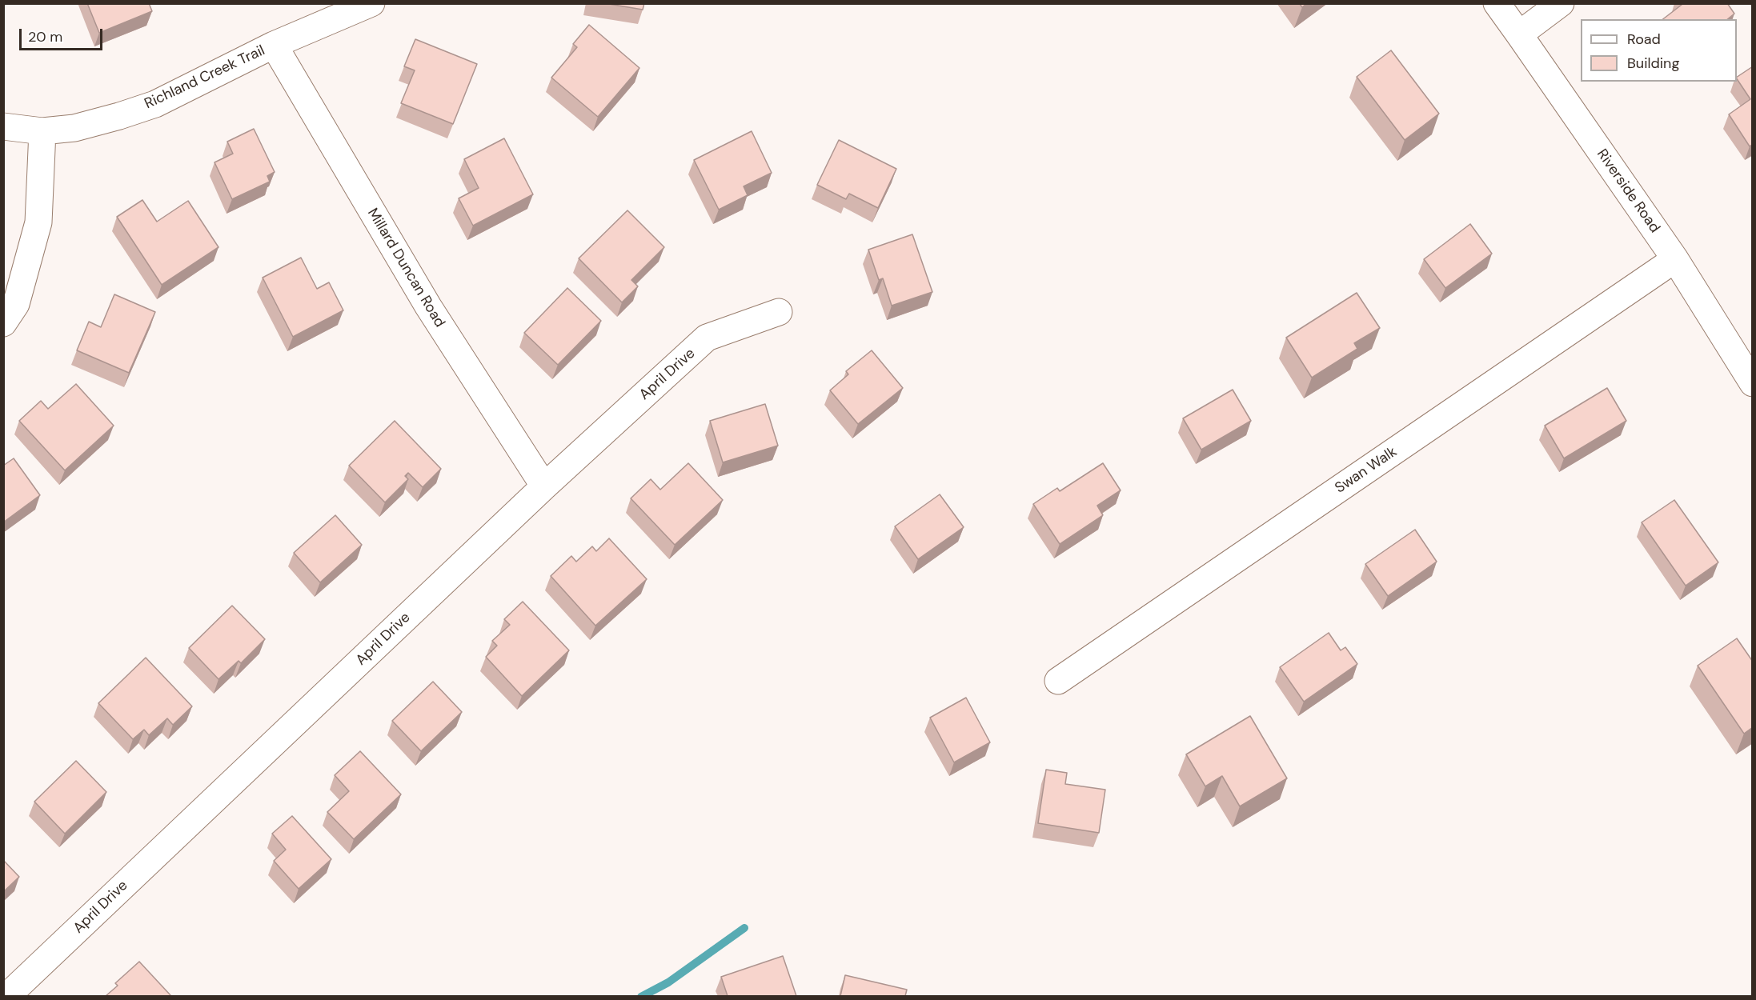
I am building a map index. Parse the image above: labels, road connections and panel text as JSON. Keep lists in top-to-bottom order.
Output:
{
  "streets": {
    "street": [
      "Richland Creek Trail",
      "Riverside Road",
      "Millard Duncan Road",
      "April Drive",
      "Swan Walk"
    ]
  },
  "crossings": [
    ["Richland Creek Trail", "Millard Duncan Road"],
    ["Riverside Road", "Swan Walk"],
    ["Millard Duncan Road", "April Drive"]
  ],
  "legend": ["Road", "Building"],
  "scale_bar": "20 m"
}
